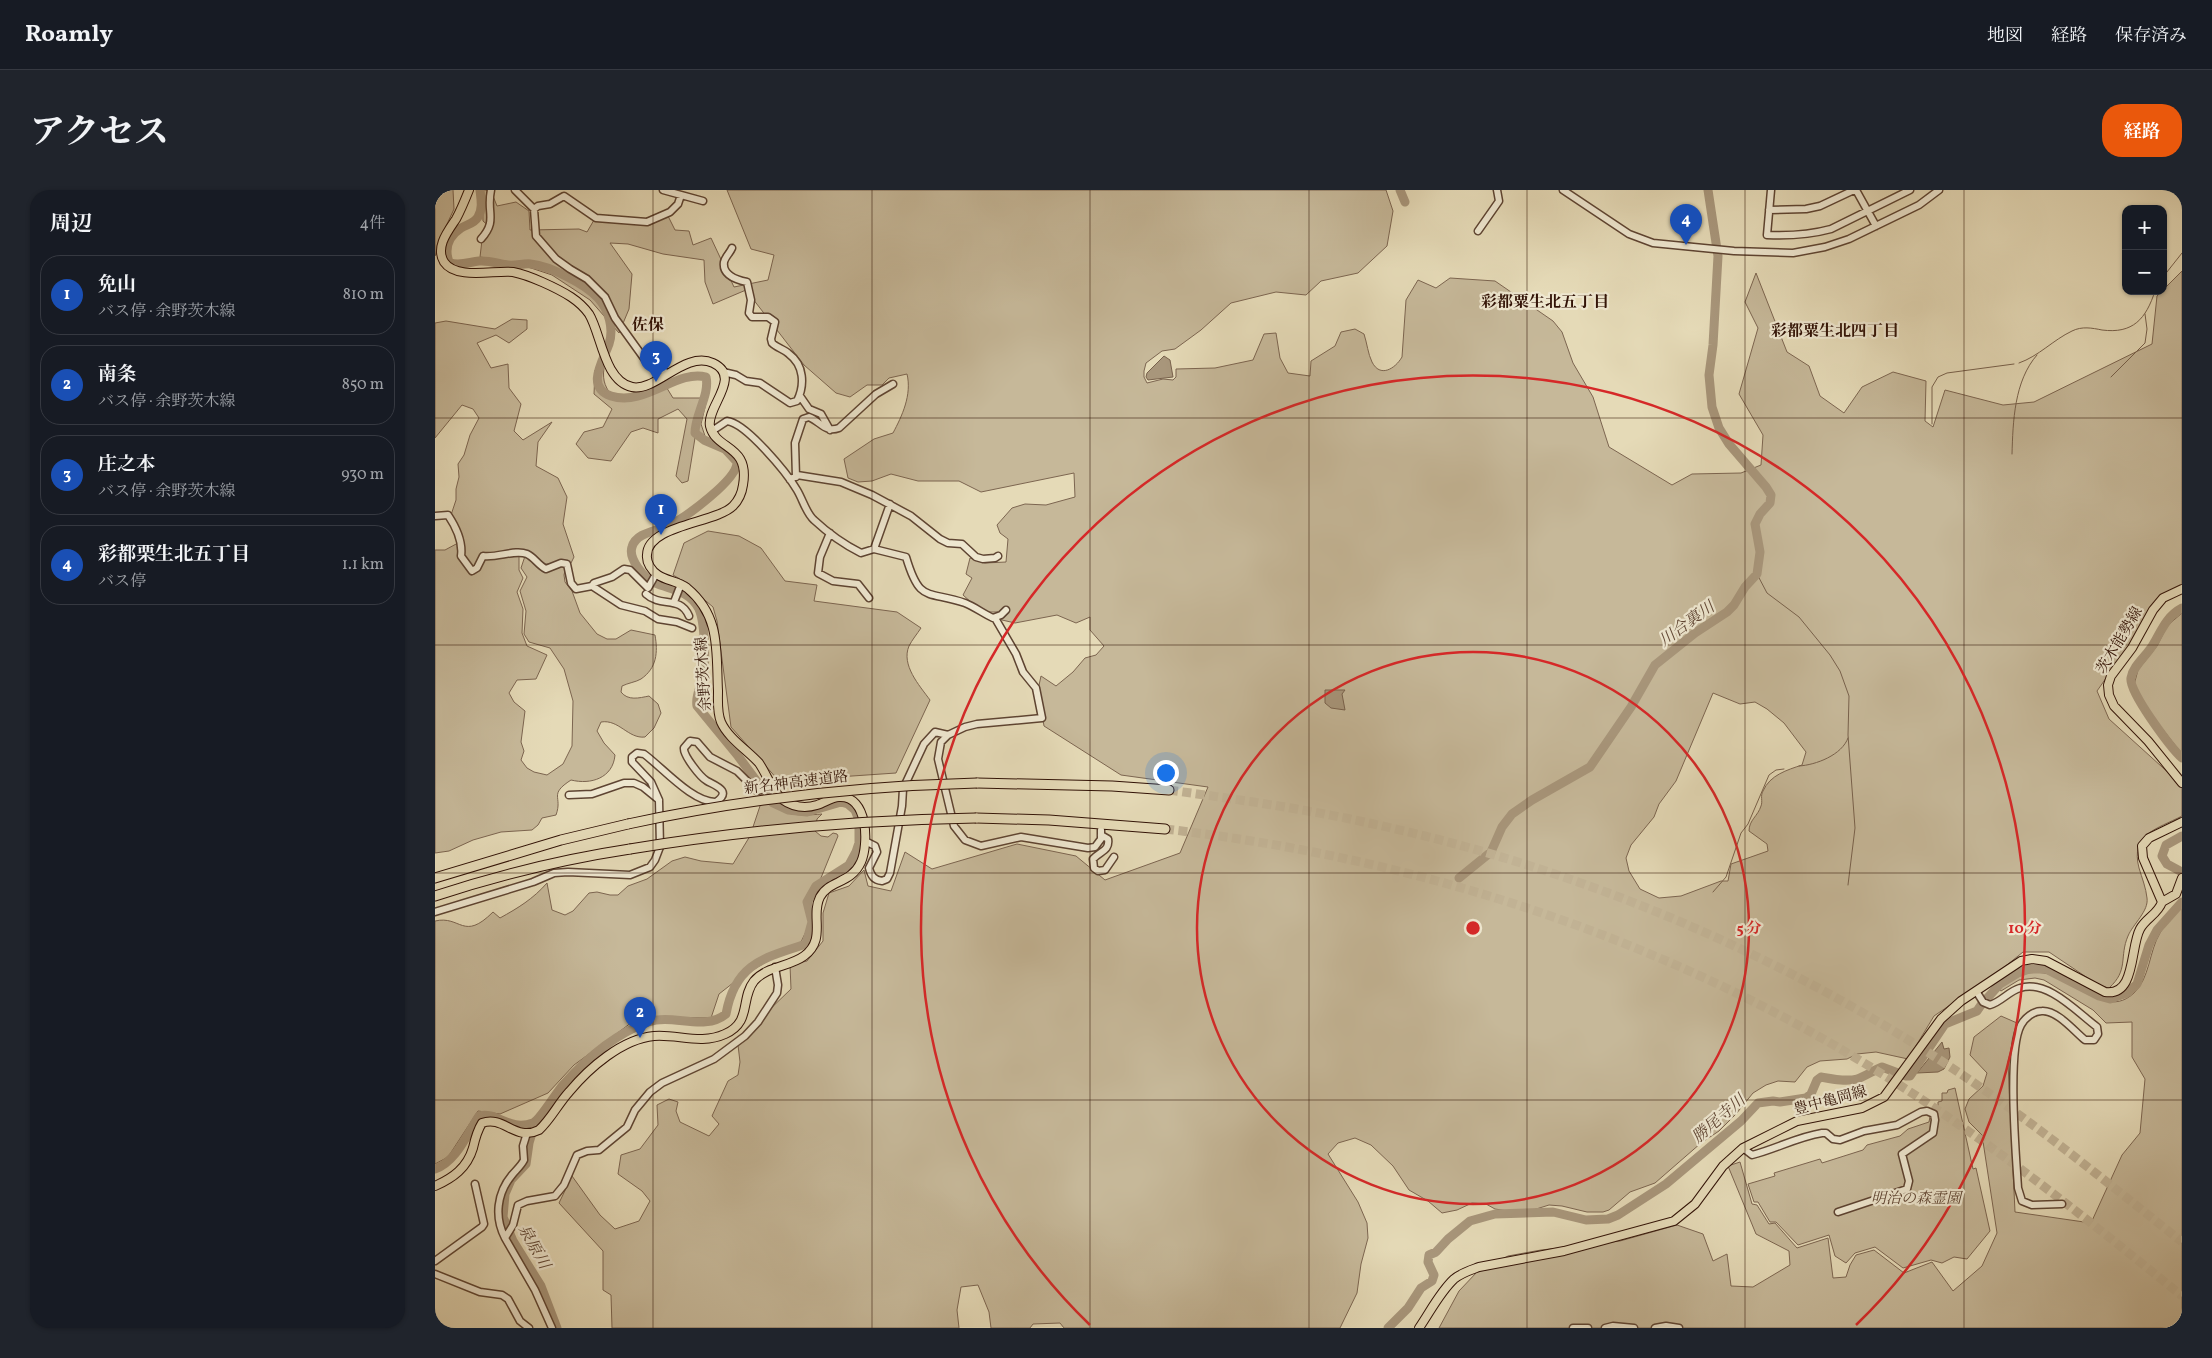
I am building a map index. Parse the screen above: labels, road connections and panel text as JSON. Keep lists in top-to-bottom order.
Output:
{
  "streets": {
    "highway": ["新名神高速道路"],
    "main road": ["茨木能勢線", "余野茨木線", "豊中亀岡線"]
  },
  "districts": ["彩都粟生北五丁目", "佐保", "彩都粟生北四丁目"],
  "water": ["川合裏川", "勝尾寺川", "泉原川"],
  "parks": ["明治の森霊園"],
  "page": {
    "header": "Roamly",
    "nav": ["地図", "経路", "保存済み"],
    "title": "アクセス",
    "buttons": "経路",
    "heading": ["周辺", "4件"],
    "pins": [
      "4",
      "3",
      "1",
      "2"
    ],
    "map_buttons": ["+", "−"],
    "list": [
      {
        "mark": "1",
        "name": "免山",
        "note": "バス停 · 余野茨木線",
        "value": "810 m"
      },
      {
        "mark": "2",
        "name": "南条",
        "note": "バス停 · 余野茨木線",
        "value": "850 m"
      },
      {
        "mark": "3",
        "name": "庄之本",
        "note": "バス停 · 余野茨木線",
        "value": "930 m"
      },
      {
        "mark": "4",
        "name": "彩都栗生北五丁目",
        "note": "バス停",
        "value": "1.1 km"
      }
    ]
  },
  "rings": ["5 分", "10 分"]
}
